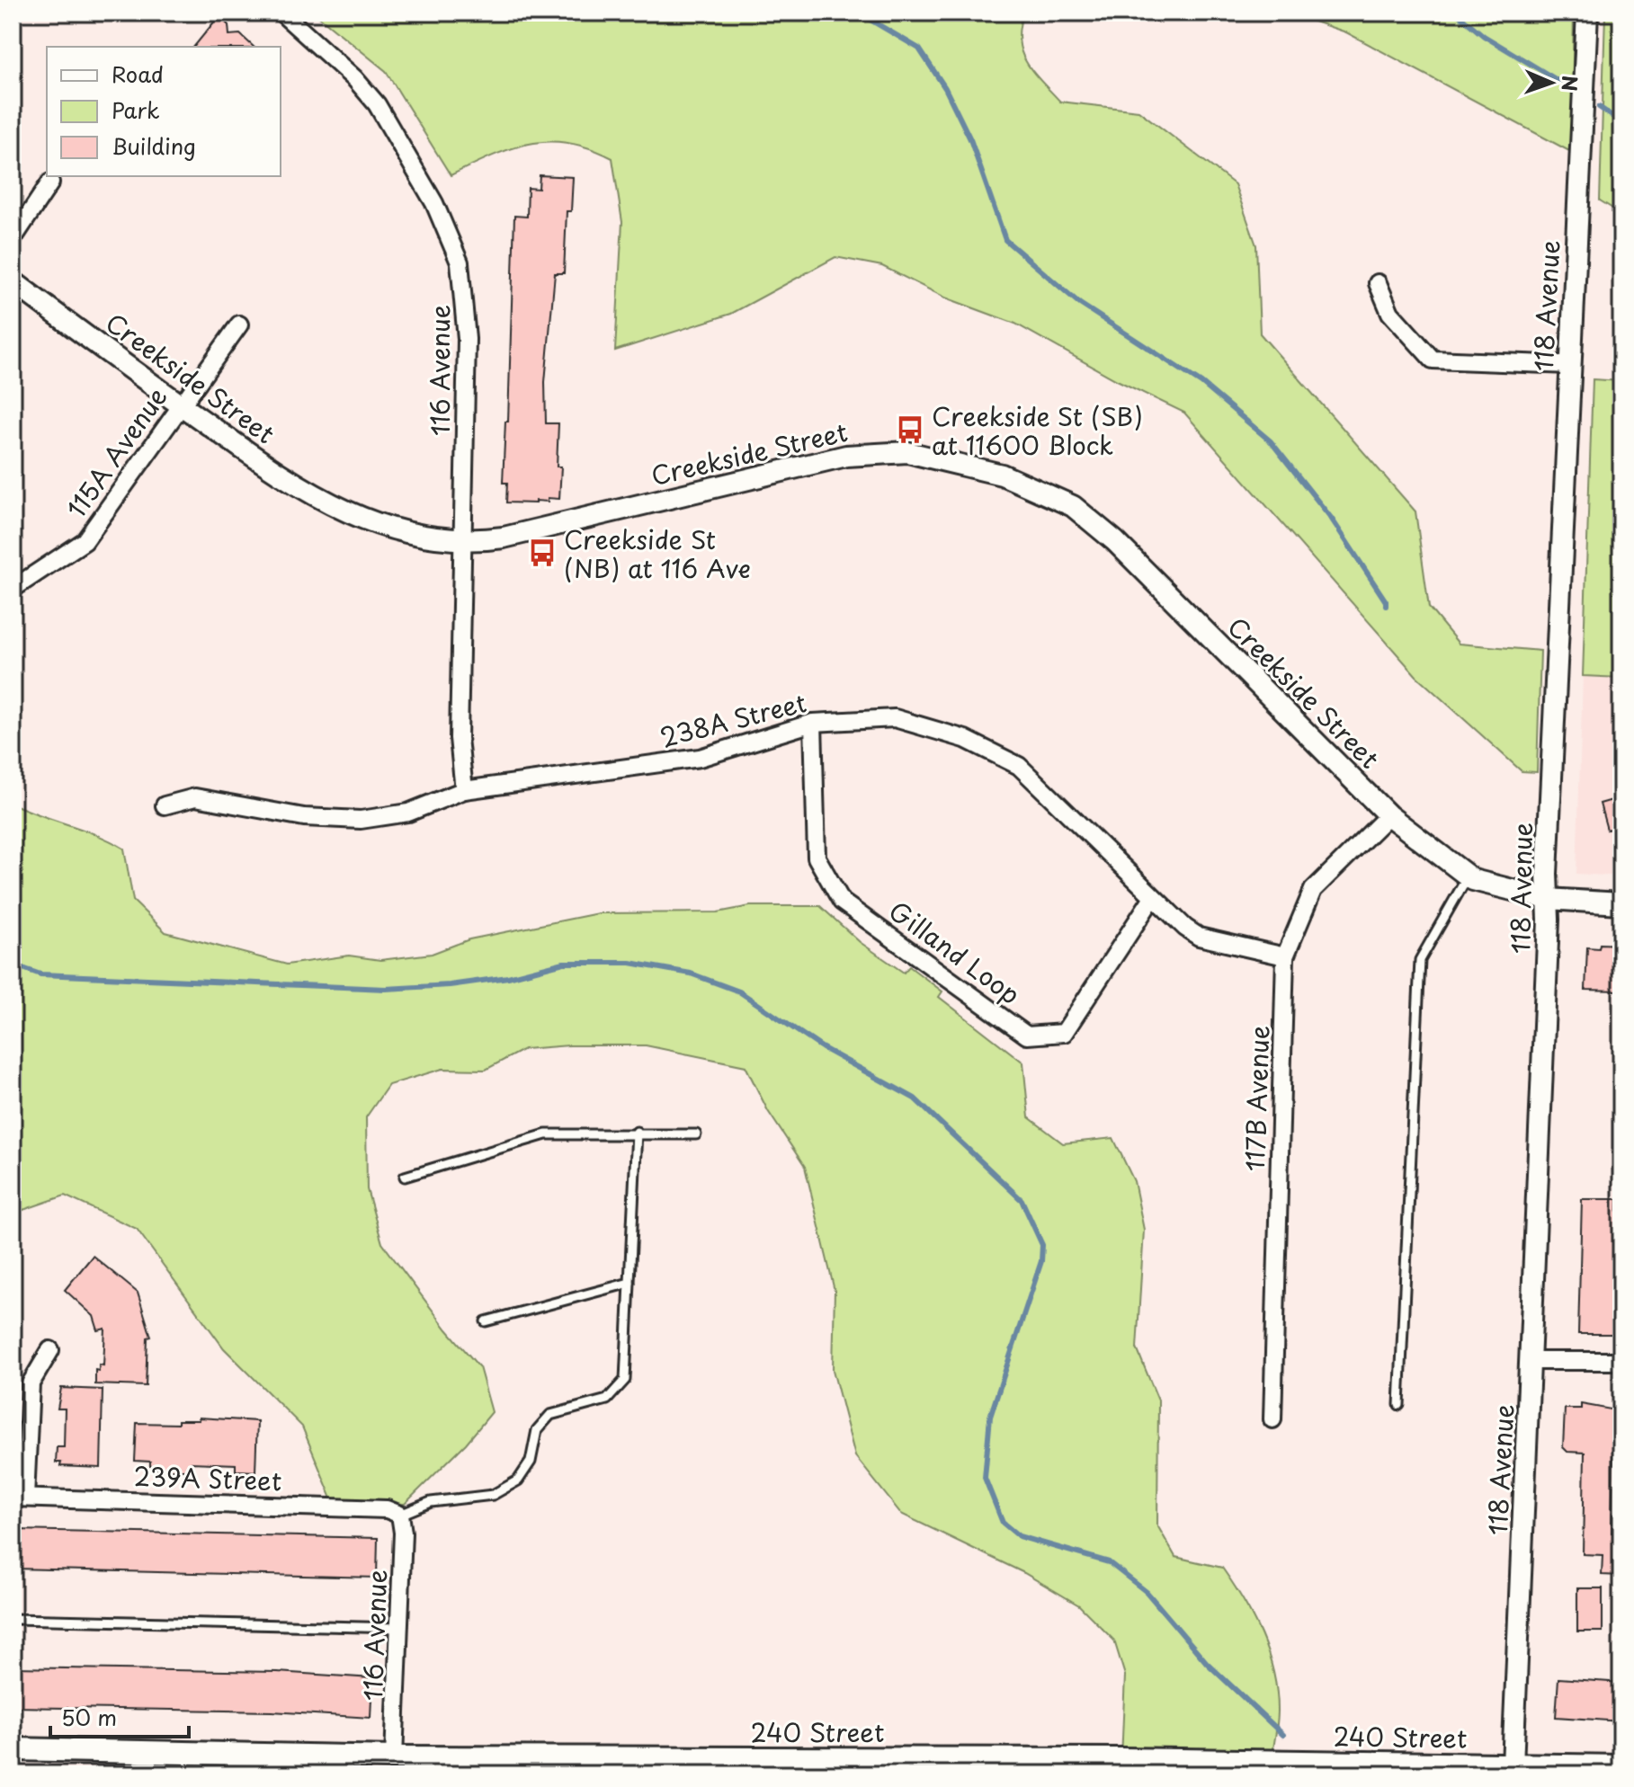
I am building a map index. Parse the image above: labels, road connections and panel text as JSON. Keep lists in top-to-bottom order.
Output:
{
  "streets": {
    "main road": ["240 Street"],
    "street": [
      "118 Avenue",
      "116 Avenue",
      "Creekside Street",
      "115A Avenue",
      "238A Street",
      "Gilland Loop",
      "117B Avenue",
      "239A Street"
    ]
  },
  "crossings": [
    ["118 Avenue", "Creekside Street"],
    ["118 Avenue", "240 Street"],
    ["116 Avenue", "Creekside Street"],
    ["116 Avenue", "238A Street"],
    ["116 Avenue", "239A Street"],
    ["116 Avenue", "240 Street"],
    ["Creekside Street", "115A Avenue"],
    ["Creekside Street", "117B Avenue"],
    ["238A Street", "Gilland Loop"],
    ["238A Street", "117B Avenue"]
  ],
  "places": {
    "bus stop": ["Creekside St (SB) at 11600 Block", "Creekside St (NB) at 116 Ave"]
  },
  "legend": ["Road", "Park", "Building"],
  "scale_bar": "50 m",
  "north": "right"
}
